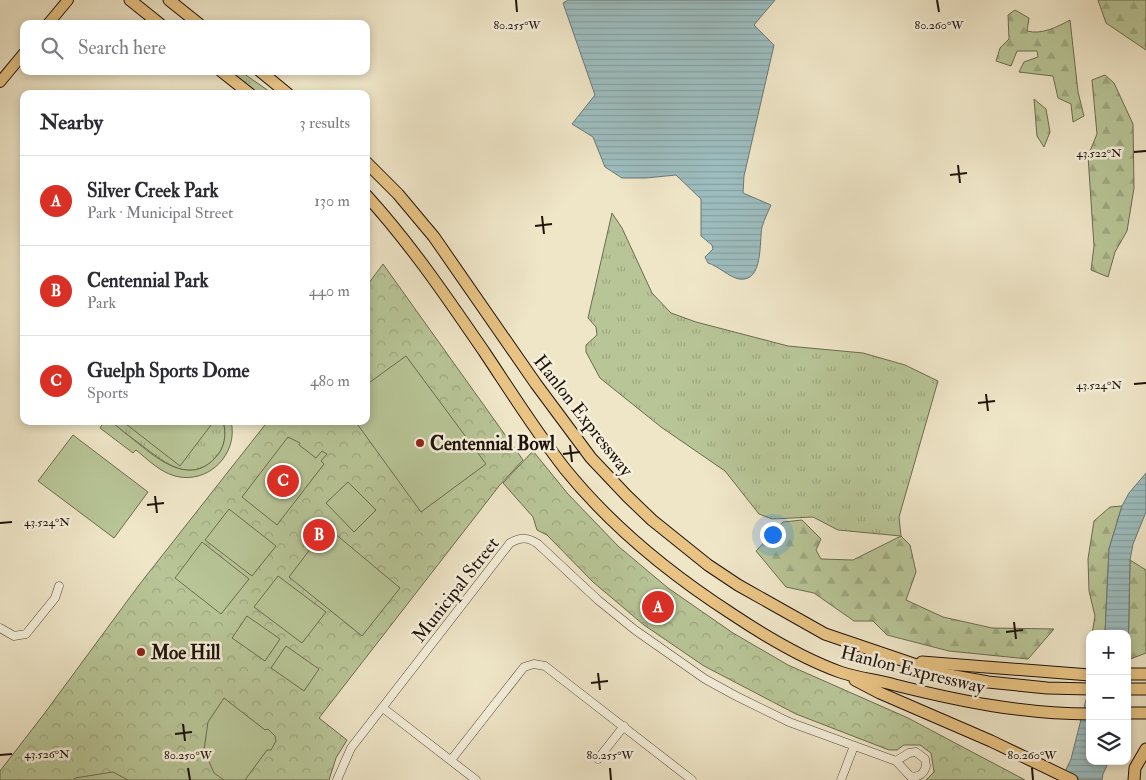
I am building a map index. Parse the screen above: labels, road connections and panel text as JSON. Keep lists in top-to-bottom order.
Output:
{
  "streets": {
    "highway": ["Hanlon Expressway"],
    "street": ["Municipal Street"]
  },
  "places": ["Centennial Bowl", "Moe Hill"],
  "page": {
    "search": "Search here",
    "heading": ["Nearby", "3 results"],
    "list": [
      {
        "mark": "A",
        "name": "Silver Creek Park",
        "note": "Park · Municipal Street",
        "value": "130 m"
      },
      {
        "mark": "B",
        "name": "Centennial Park",
        "note": "Park",
        "value": "440 m"
      },
      {
        "mark": "C",
        "name": "Guelph Sports Dome",
        "note": "Sports",
        "value": "480 m"
      }
    ],
    "pins": ["C", "B", "A"],
    "map_buttons": ["+", "−"]
  },
  "coordinates": [
    "80.255°W",
    "80.260°W",
    "43.522°N",
    "43.524°N",
    "43.526°N",
    "80.250°W"
  ]
}
